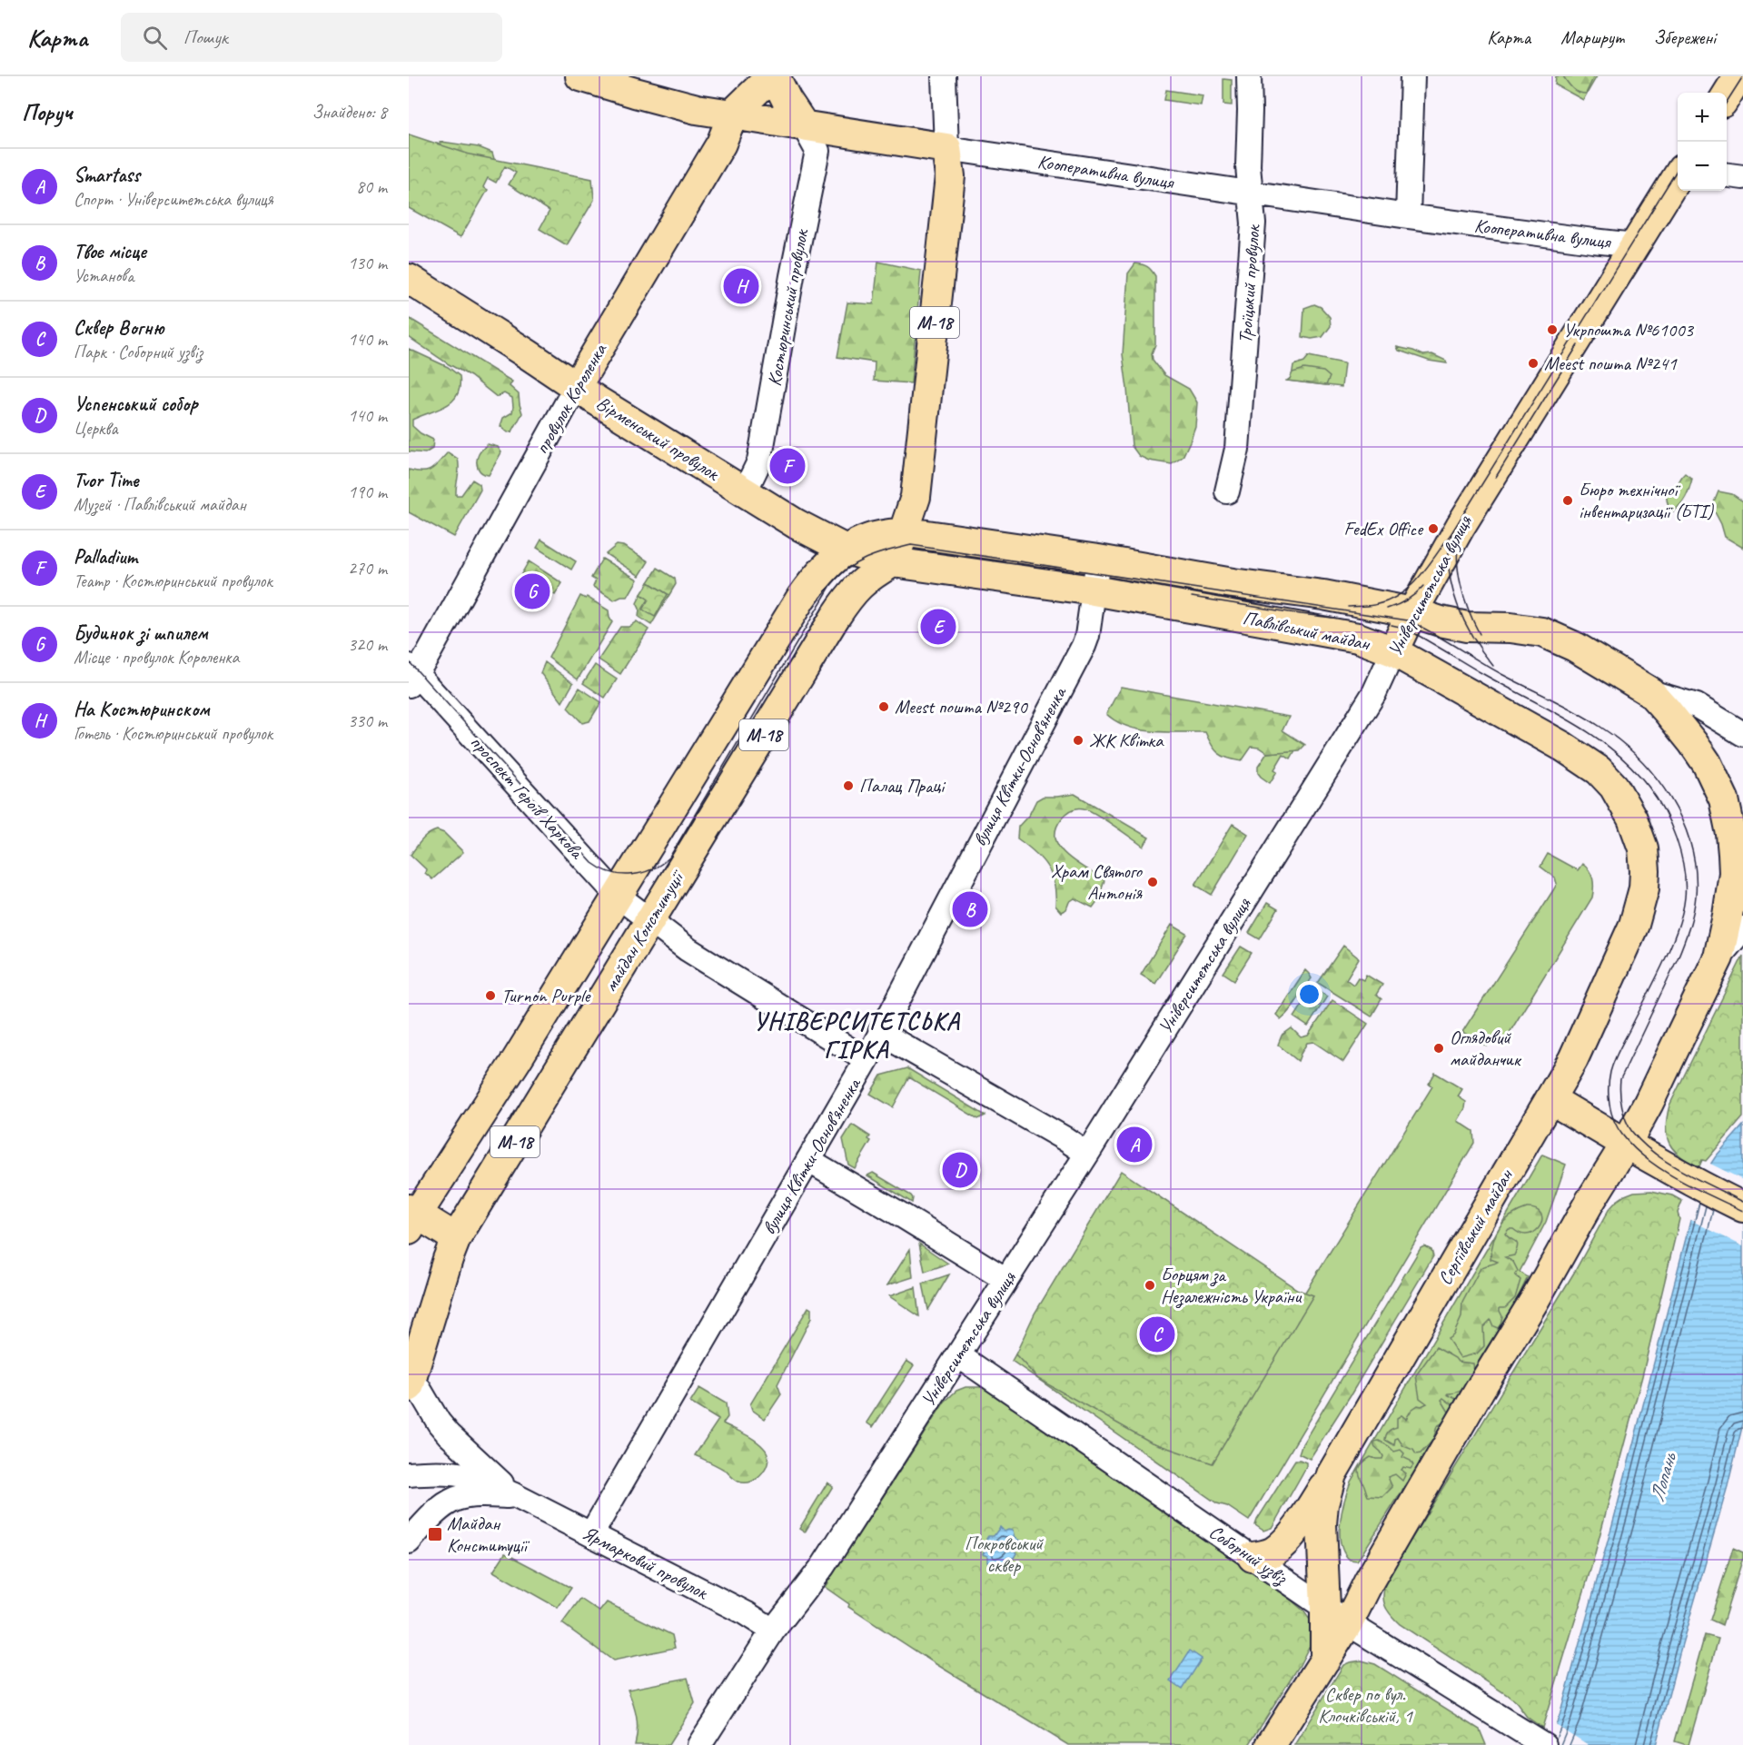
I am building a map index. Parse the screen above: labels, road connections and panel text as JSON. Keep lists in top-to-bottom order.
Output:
{
  "streets": {
    "main road": [
      "Кооперативна вулиця",
      "М-18",
      "провулок Короленка",
      "Вірменський провулок",
      "Університетська вулиця",
      "Павлівський майдан",
      "майдан Конституції",
      "Сергіївський майдан"
    ],
    "street": [
      "Троїцький провулок",
      "Костюринський провулок",
      "вулиця Квітки-Основ’яненка",
      "проспект Героїв Харкова",
      "Соборний узвіз",
      "Ярмарковий провулок"
    ]
  },
  "crossings": [
    ["Кооперативна вулиця", "Троїцький провулок"],
    ["Кооперативна вулиця", "Костюринський провулок"],
    ["Кооперативна вулиця", "М-18"],
    ["Кооперативна вулиця", "провулок Короленка"],
    ["Кооперативна вулиця", "Університетська вулиця"],
    ["Костюринський провулок", "Вірменський провулок"],
    ["М-18", "Вірменський провулок"],
    ["М-18", "Павлівський майдан"],
    ["М-18", "проспект Героїв Харкова"],
    ["провулок Короленка", "Вірменський провулок"],
    ["провулок Короленка", "проспект Героїв Харкова"],
    ["Вірменський провулок", "Павлівський майдан"],
    ["Університетська вулиця", "Павлівський майдан"],
    ["Університетська вулиця", "Соборний узвіз"],
    ["Університетська вулиця", "Ярмарковий провулок"],
    ["Павлівський майдан", "вулиця Квітки-Основ’яненка"],
    ["Павлівський майдан", "майдан Конституції"],
    ["Павлівський майдан", "Сергіївський майдан"],
    ["вулиця Квітки-Основ’яненка", "проспект Героїв Харкова"],
    ["вулиця Квітки-Основ’яненка", "Ярмарковий провулок"],
    ["проспект Героїв Харкова", "майдан Конституції"],
    ["Сергіївський майдан", "Соборний узвіз"]
  ],
  "districts": ["УНІВЕРСИТЕТСЬКА ГІРКА"],
  "water": ["Лопань"],
  "parks": ["Покровський сквер", "Сквер по вул. Клочківській, 1"],
  "places": {
    "other": [
      "Укрпошта №61003",
      "Meest пошта №241",
      "Бюро технічної інвентаризації (БТІ)",
      "FedEx Office",
      "Meest пошта №290",
      "ЖК Квітка",
      "Палац Праці",
      "Храм Святого Антонія",
      "Turnon Purple",
      "Оглядовий майданчик",
      "Борцям за Незалежність України"
    ],
    "transit": ["Майдан Конституції"]
  },
  "page": {
    "header": "Карта",
    "search": "Пошук",
    "nav": ["Карта", "Маршрут", "Збережені"],
    "heading": ["Поруч", "Знайдено: 8"],
    "map_buttons": ["+", "−"],
    "list": [
      {
        "mark": "A",
        "name": "Smartass",
        "note": "Спорт · Університетська вулиця",
        "value": "80 m"
      },
      {
        "mark": "B",
        "name": "Твоє місце",
        "note": "Установа",
        "value": "130 m"
      },
      {
        "mark": "C",
        "name": "Сквер Вогню",
        "note": "Парк · Соборний узвіз",
        "value": "140 m"
      },
      {
        "mark": "D",
        "name": "Успенський собор",
        "note": "Церква",
        "value": "140 m"
      },
      {
        "mark": "E",
        "name": "Tvor Time",
        "note": "Музей · Павлівський майдан",
        "value": "190 m"
      },
      {
        "mark": "F",
        "name": "Palladium",
        "note": "Театр · Костюринський провулок",
        "value": "270 m"
      },
      {
        "mark": "G",
        "name": "Будинок зі шпилем",
        "note": "Місце · провулок Короленка",
        "value": "320 m"
      },
      {
        "mark": "H",
        "name": "На Костюринском",
        "note": "Готель · Костюринський провулок",
        "value": "330 m"
      }
    ],
    "pins": [
      "H",
      "F",
      "G",
      "E",
      "B",
      "A",
      "D",
      "C"
    ]
  }
}
